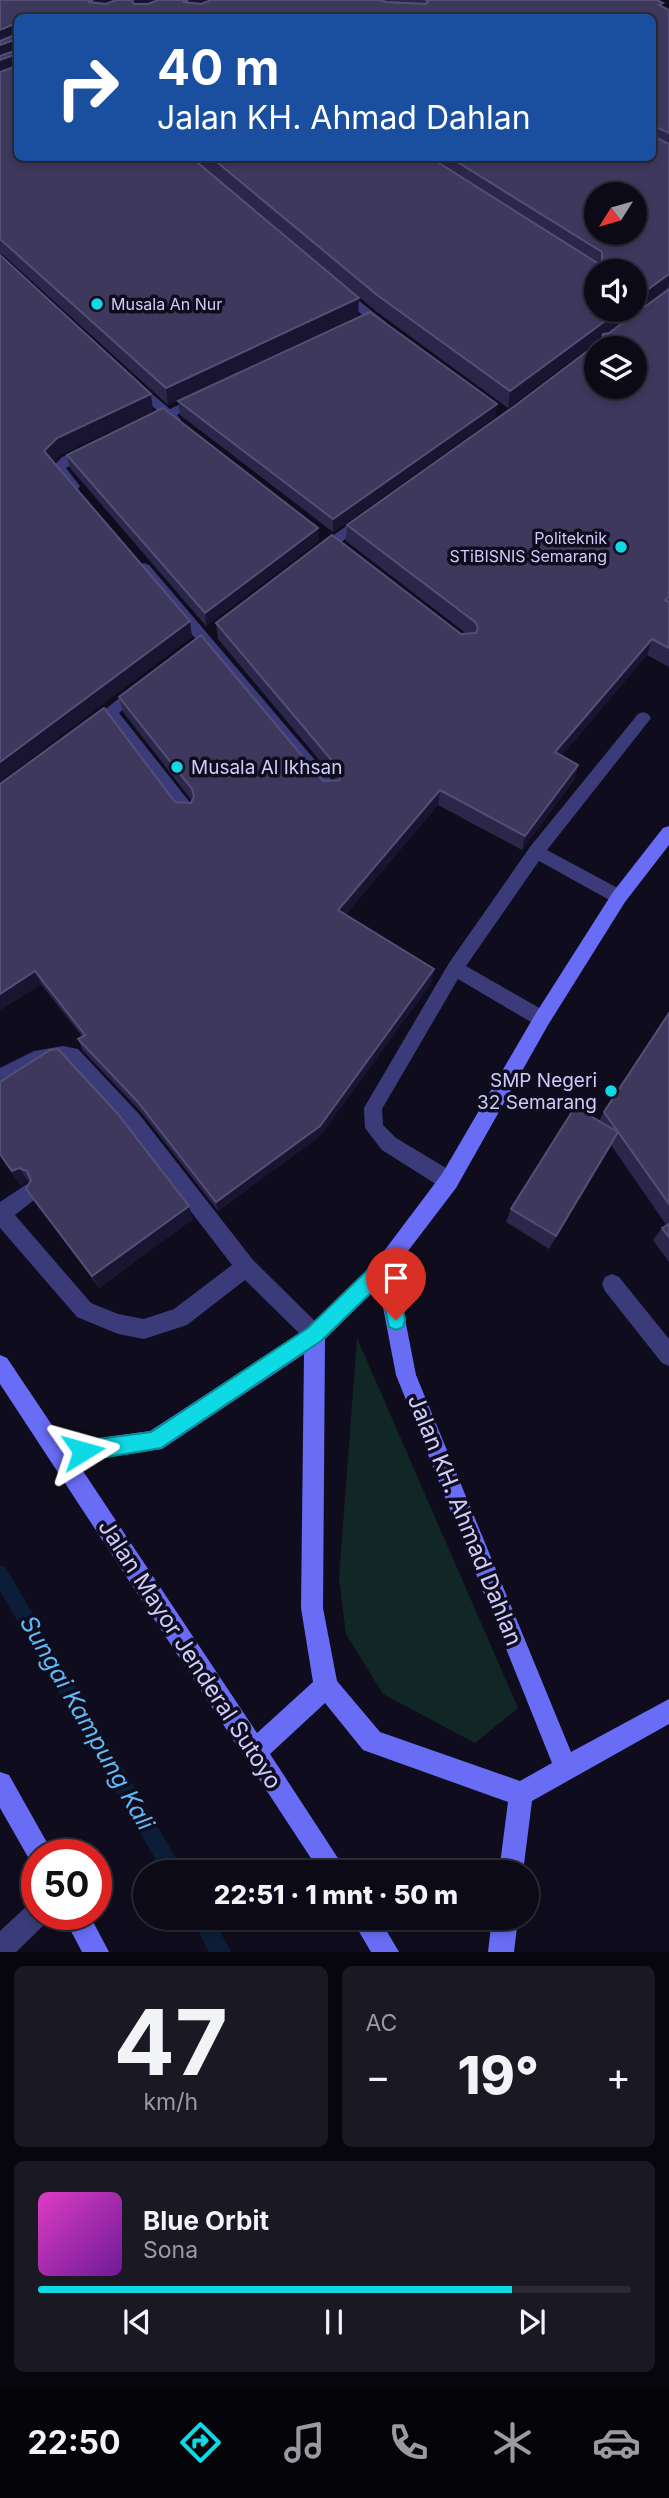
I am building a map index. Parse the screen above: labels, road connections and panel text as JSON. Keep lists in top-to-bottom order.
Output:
{
  "streets": {
    "main road": ["Jalan KH. Ahmad Dahlan", "Jalan Mayor Jenderal Sutoyo"]
  },
  "water": ["Sungai Kampung Kali"],
  "places": [
    "Musala An Nur",
    "Politeknik STiBISNIS Semarang",
    "Musala Al Ikhsan",
    "SMP Negeri 32 Semarang"
  ],
  "north": "bottom left",
  "page": {
    "turn": ["40 m", "Jalan KH. Ahmad Dahlan"],
    "limit": "50",
    "trip": "22:51 · 1 mnt · 50 m",
    "tile": [
      ["47", "km/h"],
      "AC"
    ],
    "heat": ["−", "19°", "+"],
    "song": ["Blue Orbit", "Sona"],
    "tabs": "22:50"
  }
}
